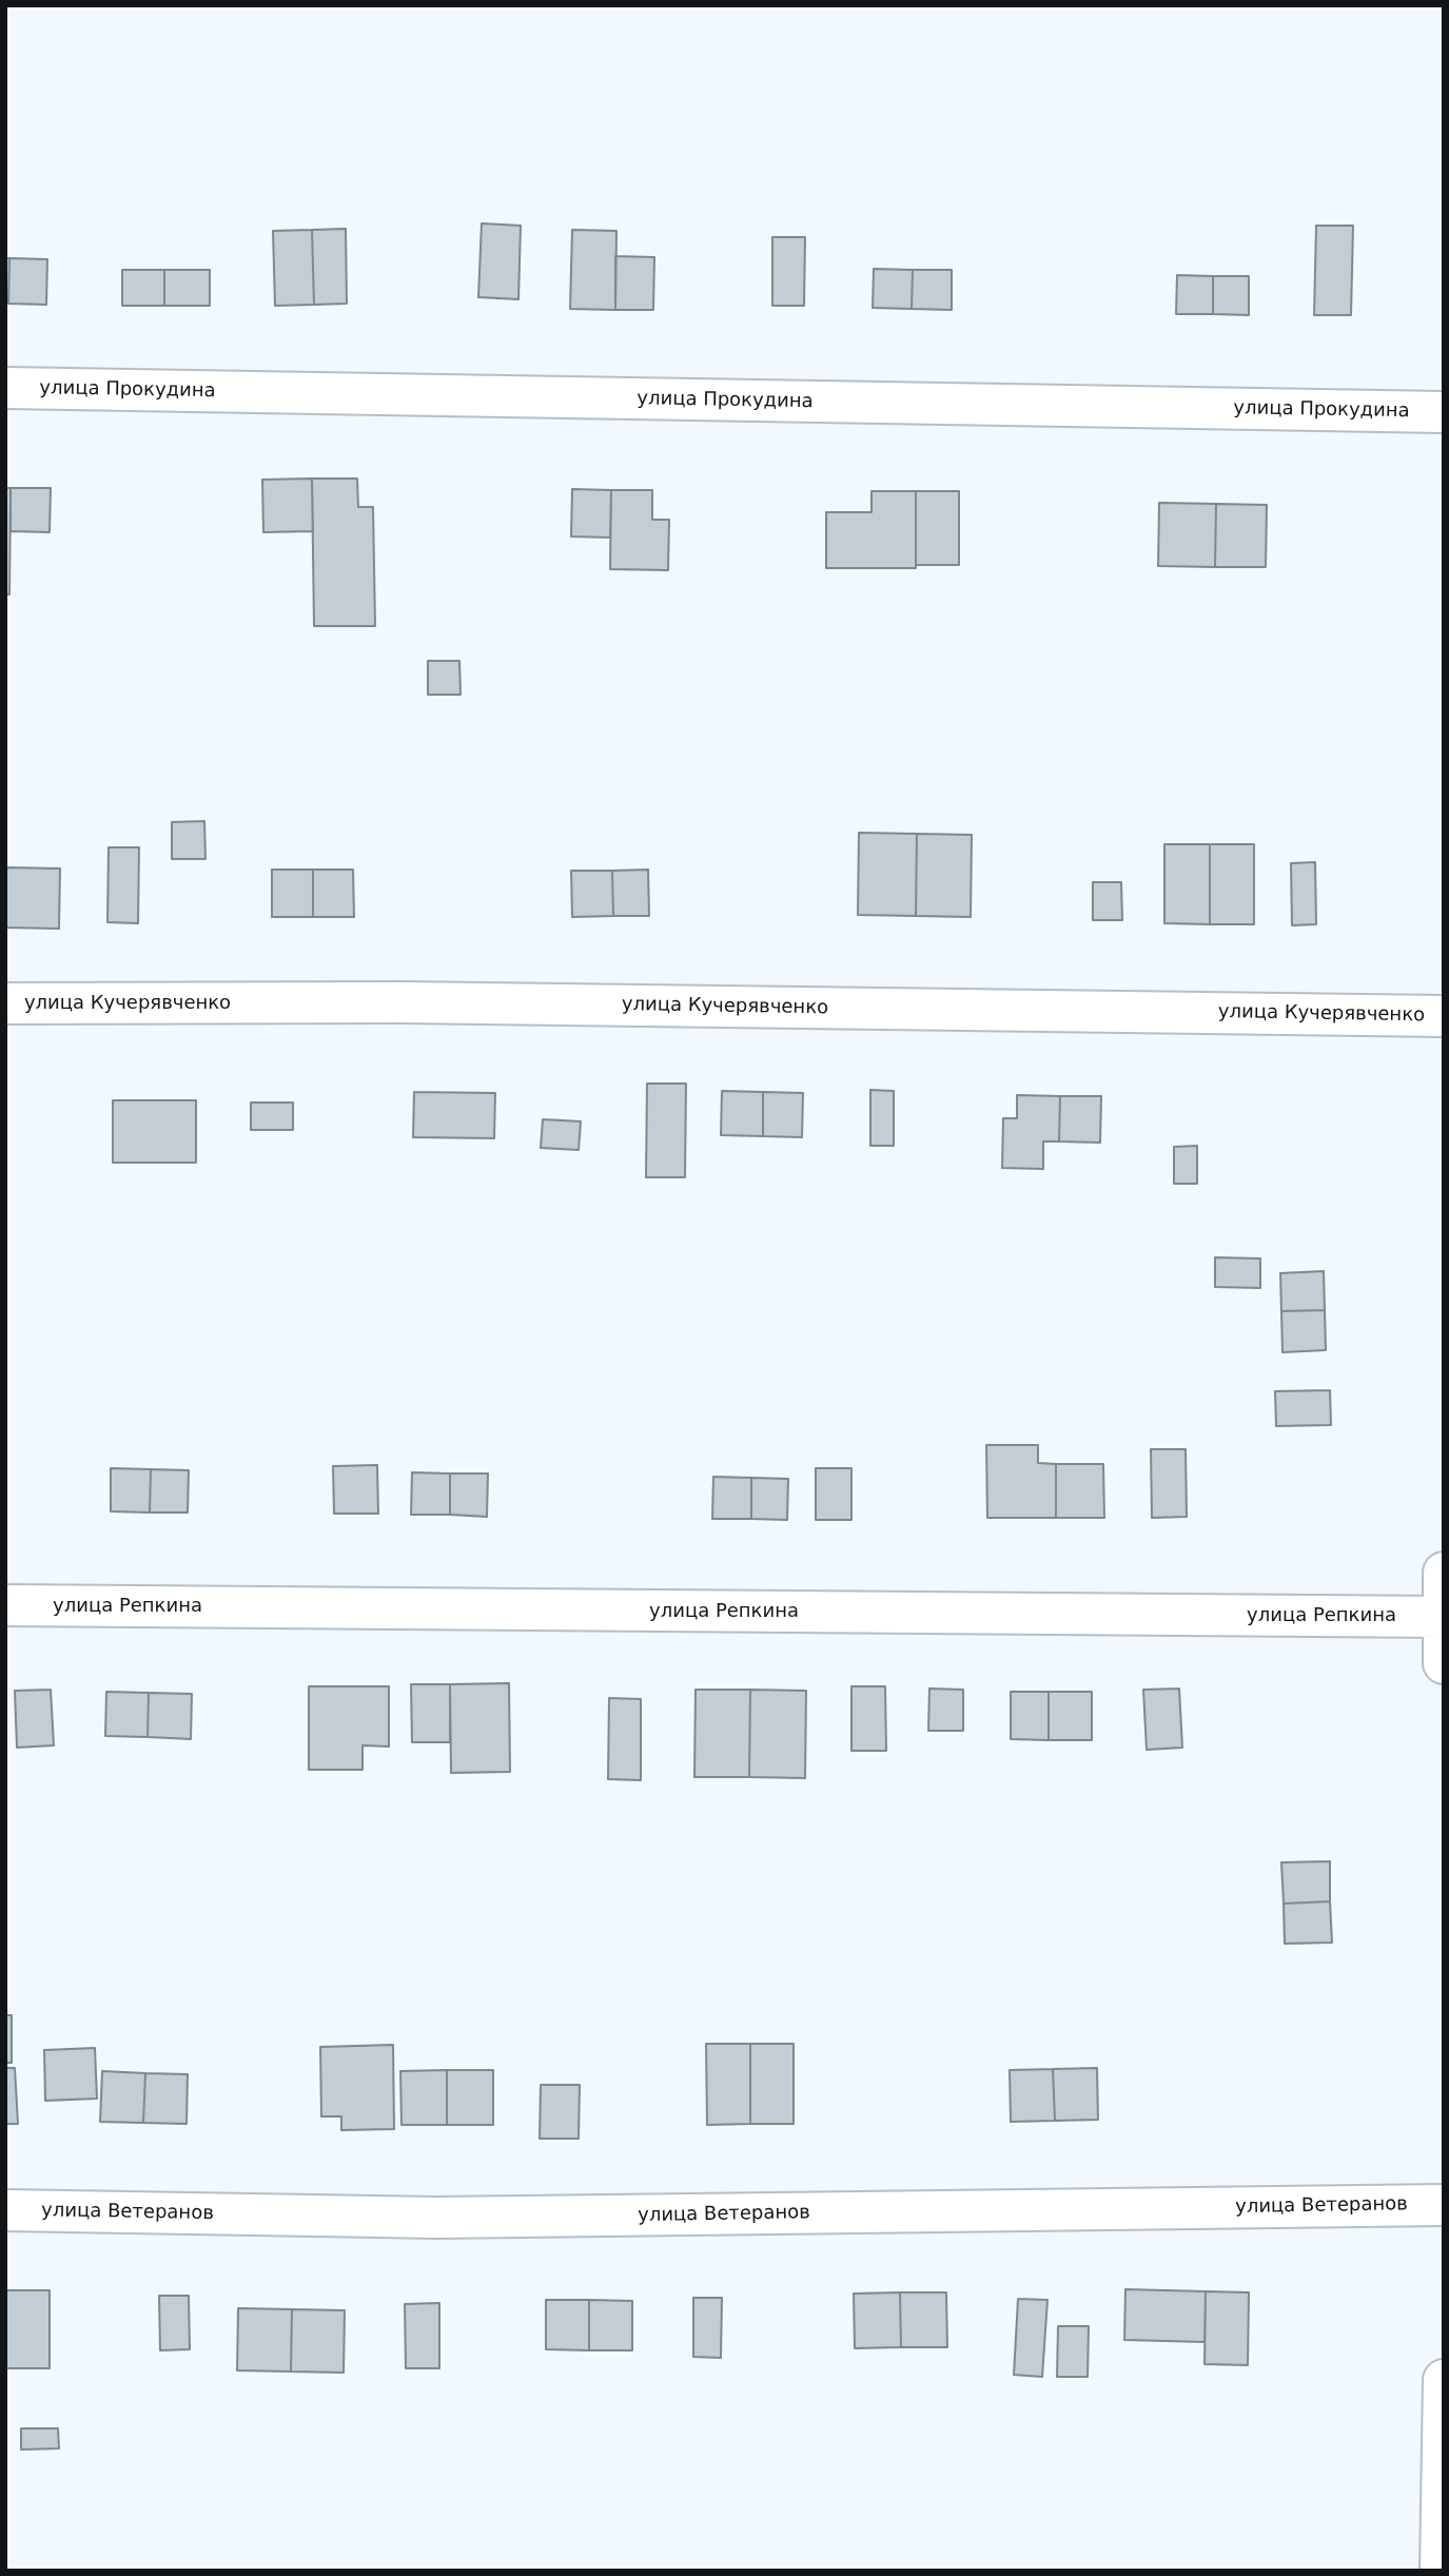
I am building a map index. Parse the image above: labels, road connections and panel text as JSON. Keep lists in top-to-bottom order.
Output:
{
  "streets": {
    "street": [
      "улица Прокудина",
      "улица Кучерявченко",
      "улица Репкина",
      "улица Ветеранов"
    ]
  }
}
